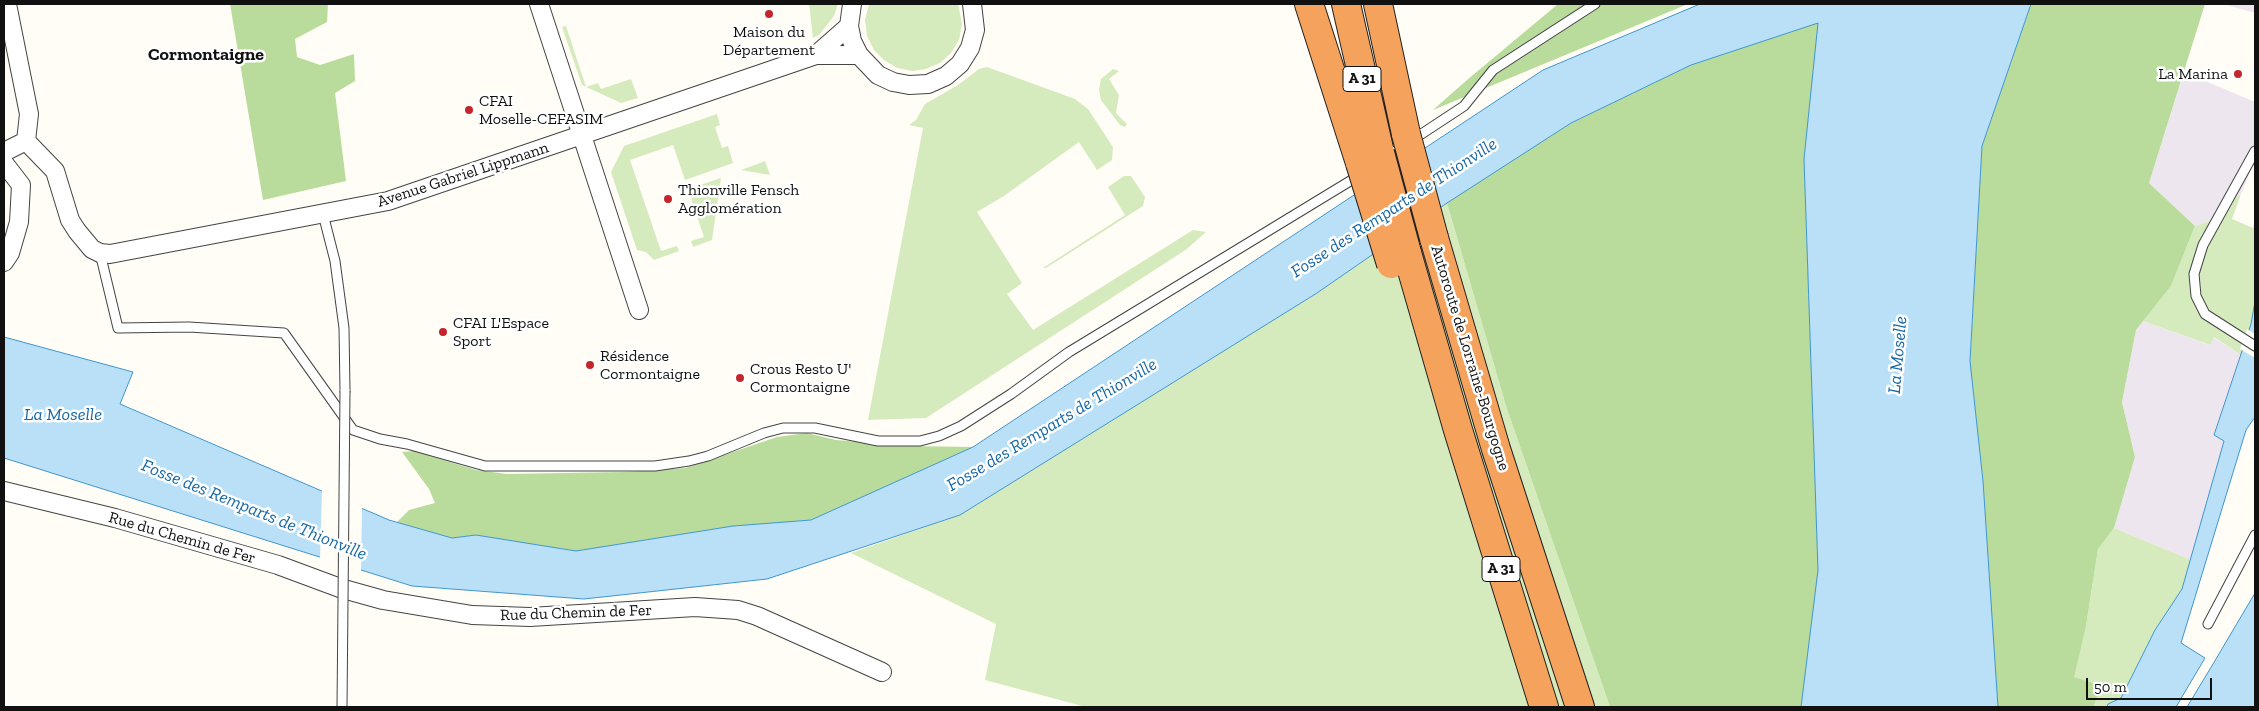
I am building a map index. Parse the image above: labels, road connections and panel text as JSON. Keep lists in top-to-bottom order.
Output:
{
  "streets": {
    "highway": ["A 31", "Autoroute de Lorraine-Bourgogne"],
    "street": ["Avenue Gabriel Lippmann", "Rue du Chemin de Fer"]
  },
  "crossings": [
    ["A 31", "Autoroute de Lorraine-Bourgogne"]
  ],
  "districts": ["Cormontaigne"],
  "water": ["Fosse des Remparts de Thionville", "La Moselle"],
  "places": [
    "Maison du Département",
    "La Marina",
    "CFAI Moselle-CEFASIM",
    "Thionville Fensch Agglomération",
    "CFAI L'Espace Sport",
    "Résidence Cormontaigne",
    "Crous Resto U' Cormontaigne"
  ],
  "scale_bar": "50 m"
}
